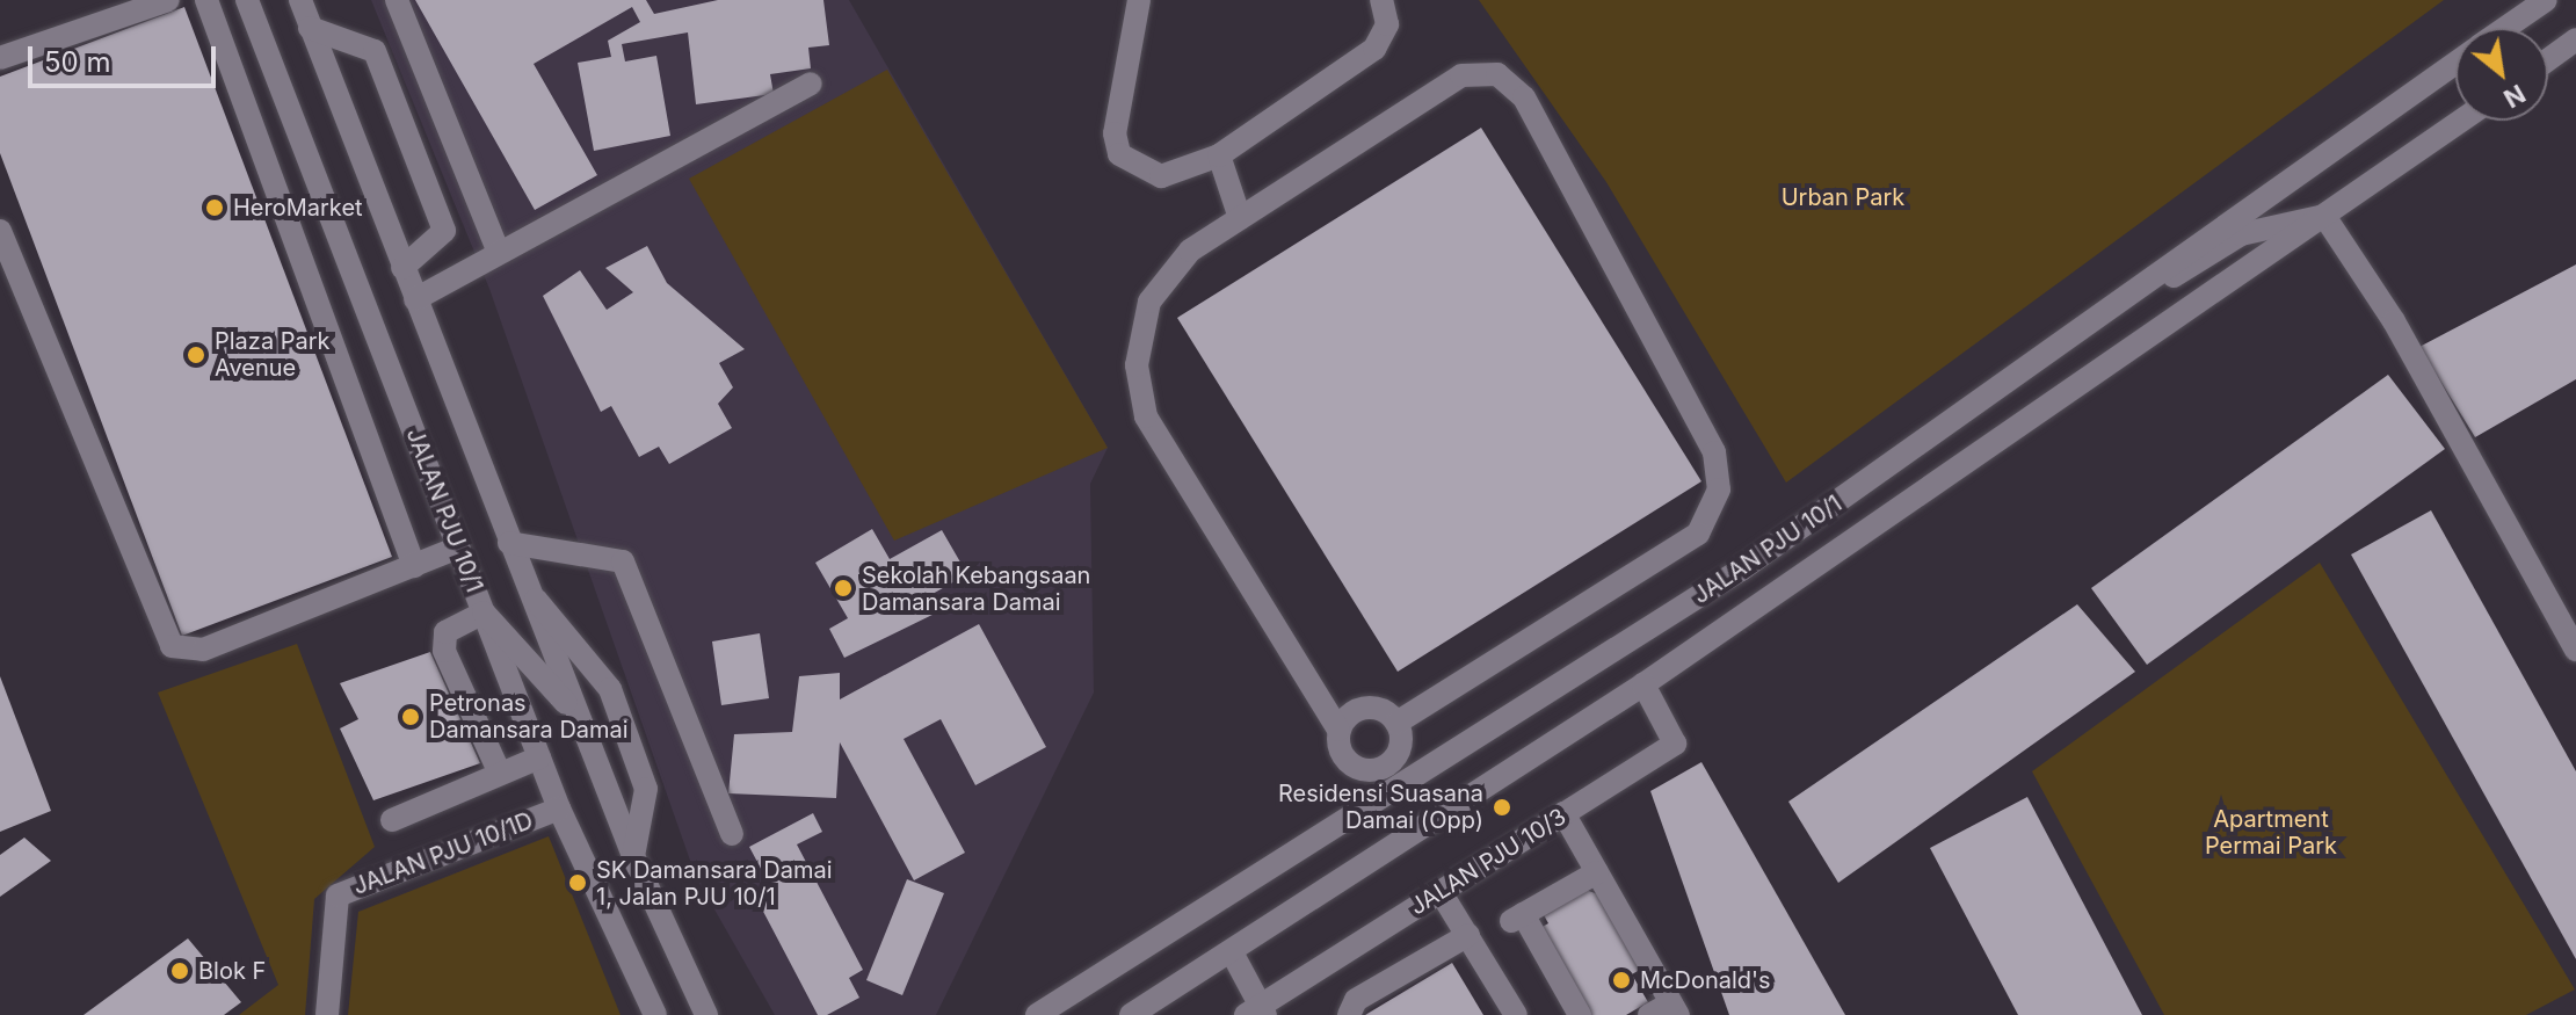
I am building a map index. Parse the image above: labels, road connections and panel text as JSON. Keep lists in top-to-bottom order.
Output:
{
  "streets": {
    "street": ["JALAN PJU 10/1", "JALAN PJU 10/1D", "JALAN PJU 10/3"]
  },
  "crossings": [
    ["JALAN PJU 10/1", "JALAN PJU 10/1D"],
    ["JALAN PJU 10/1", "JALAN PJU 10/3"]
  ],
  "parks": ["Urban Park", "Apartment Permai Park"],
  "places": [
    "HeroMarket",
    "Plaza Park Avenue",
    "Sekolah Kebangsaan Damansara Damai",
    "Petronas Damansara Damai",
    "Residensi Suasana Damai (Opp)",
    "SK Damansara Damai 1, Jalan PJU 10/1",
    "Blok F",
    "McDonald's"
  ],
  "scale_bar": "50 m",
  "north": "bottom right"
}
